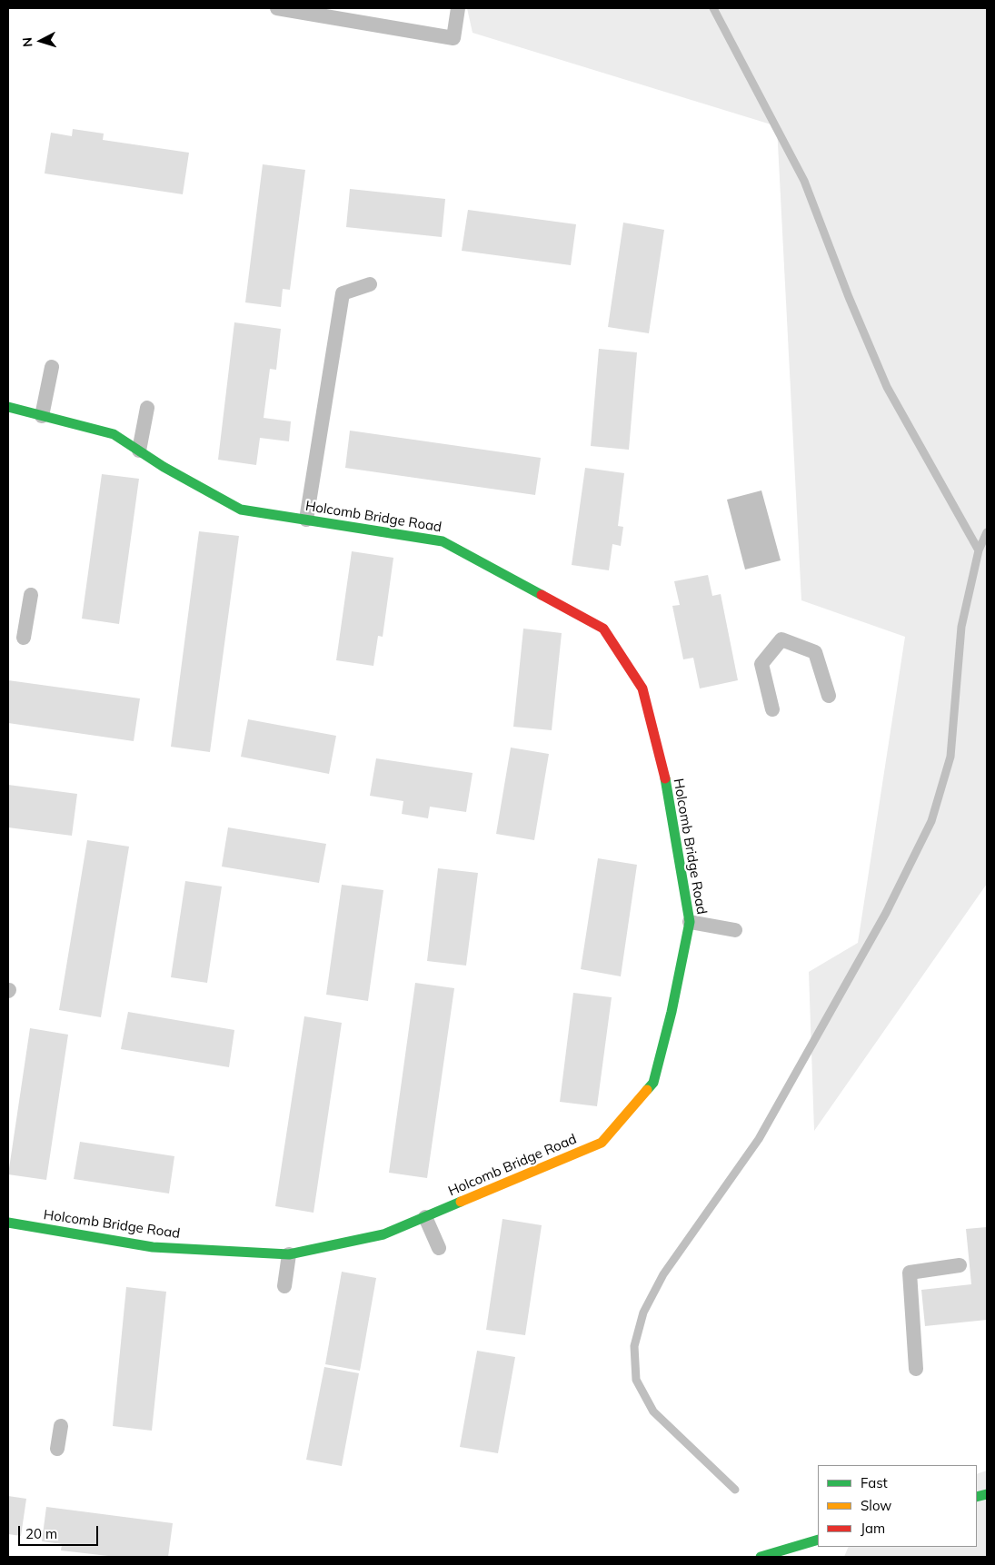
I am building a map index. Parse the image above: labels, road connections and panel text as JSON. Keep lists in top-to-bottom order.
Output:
{
  "streets": {
    "street": ["Holcomb Bridge Road"]
  },
  "legend": ["Fast", "Slow", "Jam"],
  "scale_bar": "20 m",
  "north": "left"
}
